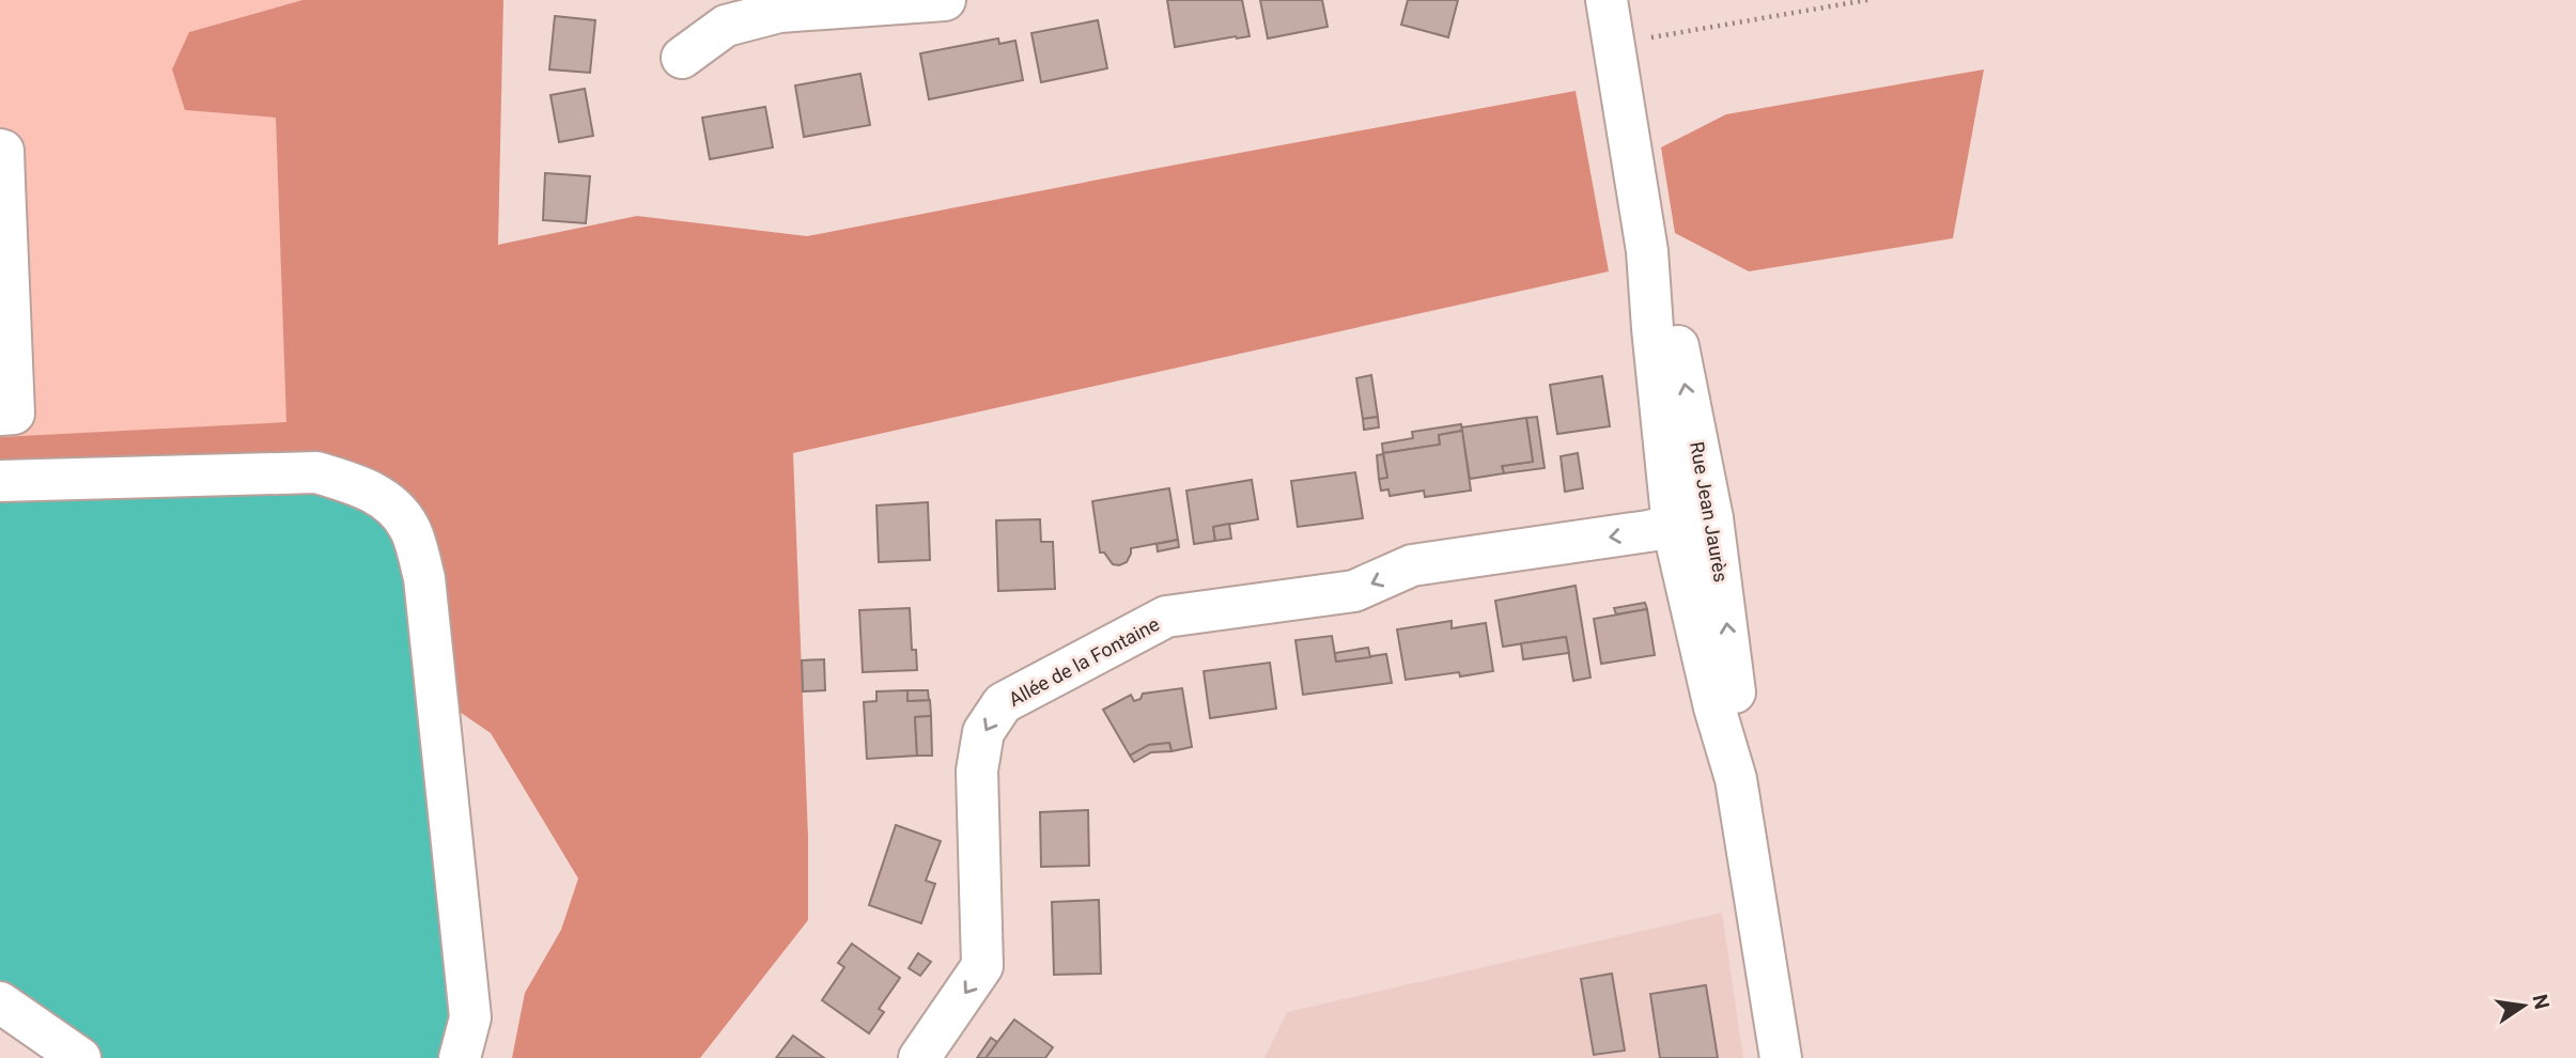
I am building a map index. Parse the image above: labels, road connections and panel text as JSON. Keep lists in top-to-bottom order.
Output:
{
  "streets": {
    "street": ["Rue Jean Jaurès", "Allée de la Fontaine"]
  },
  "crossings": [
    ["Rue Jean Jaurès", "Allée de la Fontaine"]
  ],
  "one_way": ["Allée de la Fontaine"],
  "north": "right"
}
